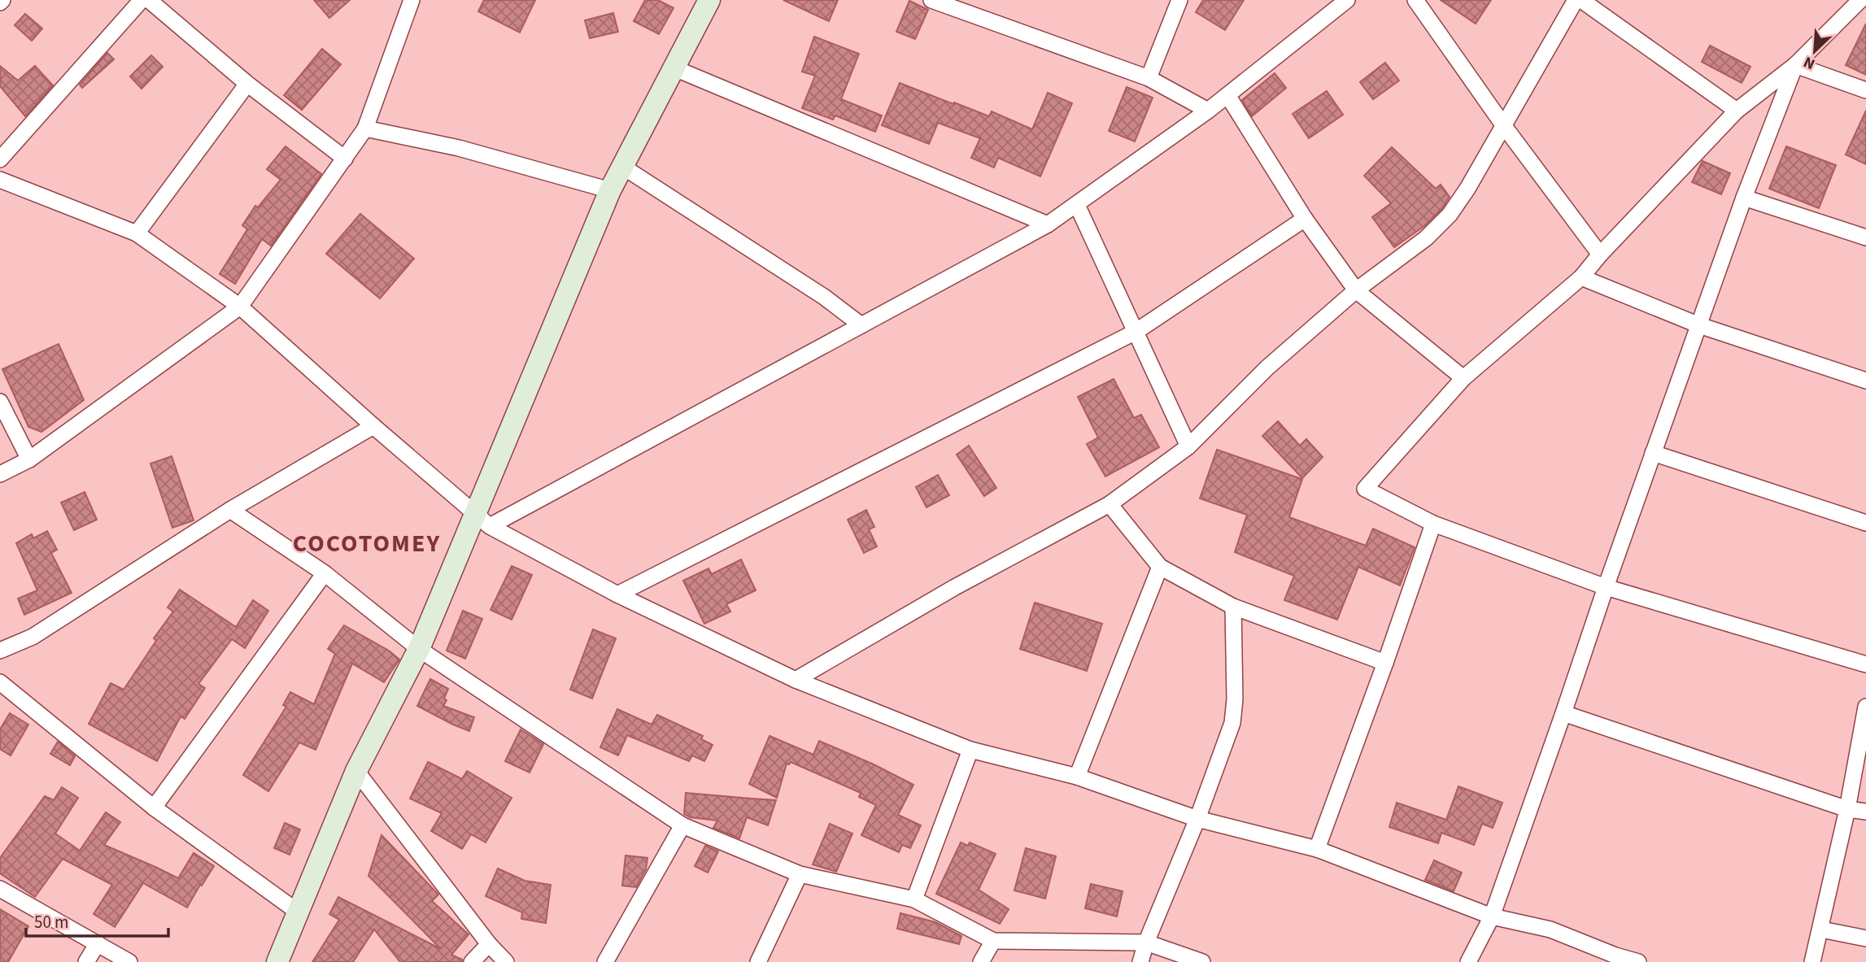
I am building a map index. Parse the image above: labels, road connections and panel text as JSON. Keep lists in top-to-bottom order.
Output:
{
  "districts": ["COCOTOMEY"],
  "scale_bar": "50 m",
  "north": "bottom left"
}
